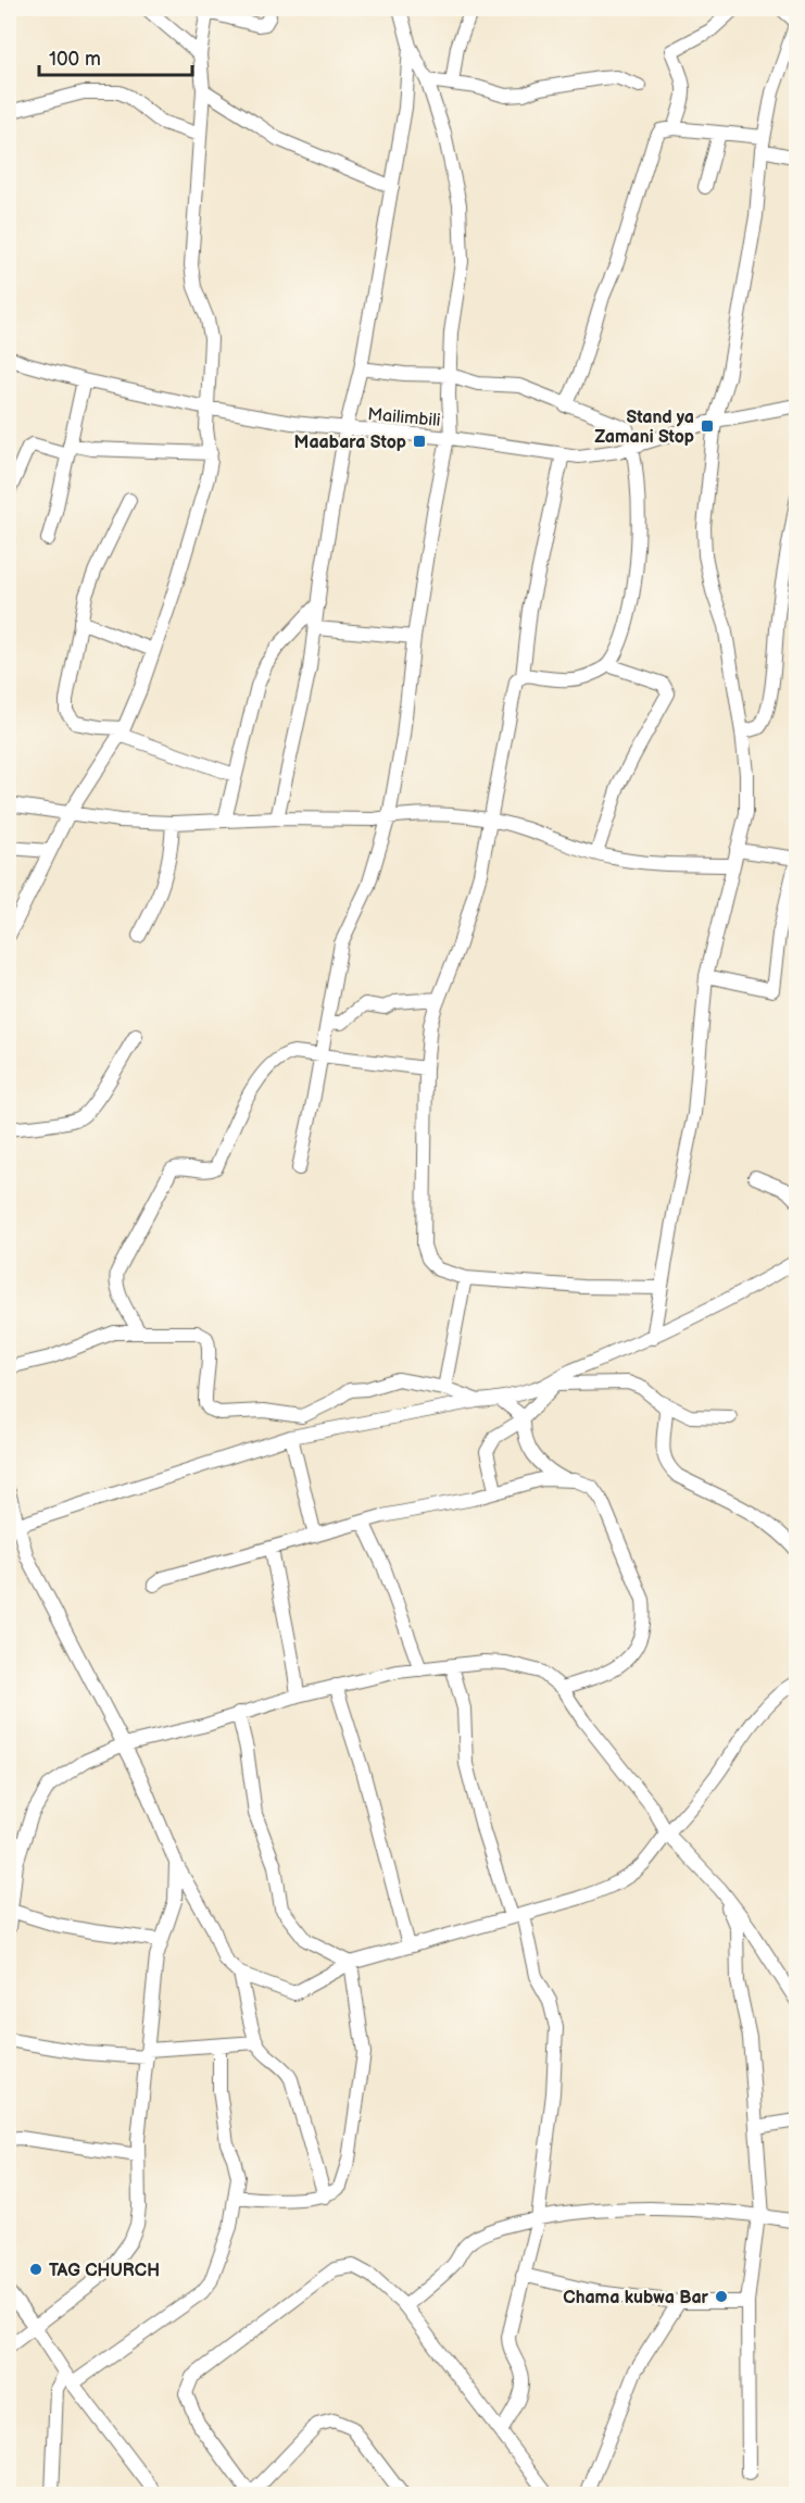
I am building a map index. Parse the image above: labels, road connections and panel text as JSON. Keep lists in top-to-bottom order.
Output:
{
  "streets": {
    "street": ["Mailimbili"]
  },
  "places": {
    "transit": ["Stand ya Zamani Stop", "Maabara Stop"],
    "other": ["TAG CHURCH", "Chama kubwa Bar"]
  },
  "scale_bar": "100 m"
}
